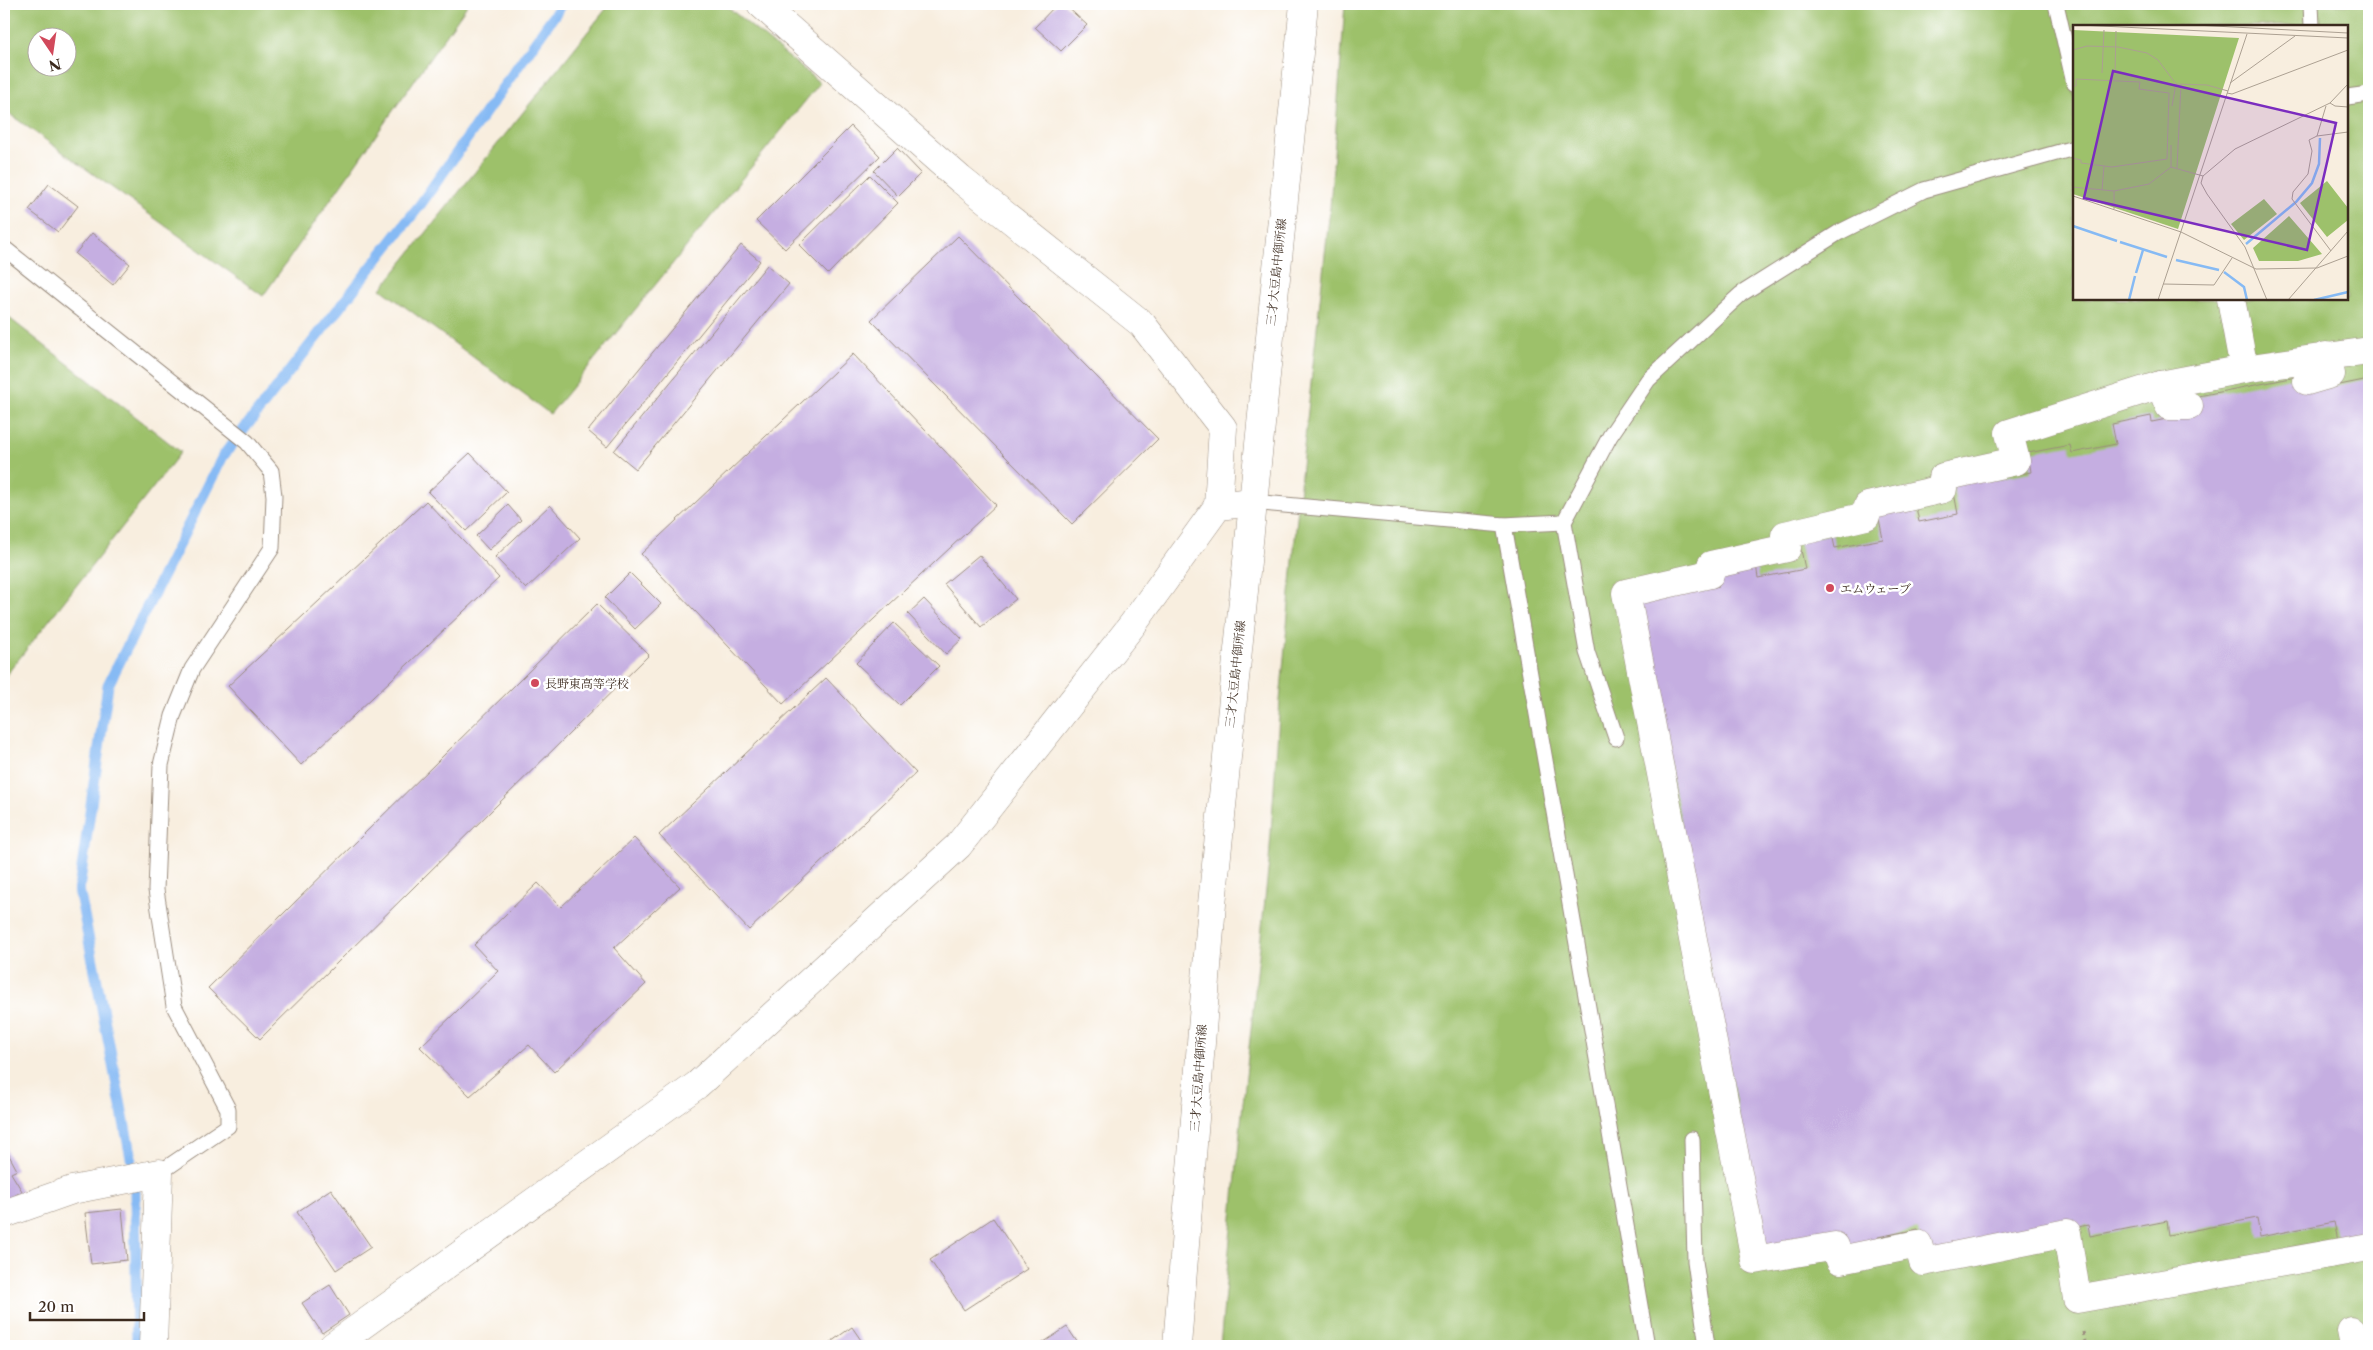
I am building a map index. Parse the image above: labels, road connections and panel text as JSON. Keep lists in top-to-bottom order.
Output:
{
  "streets": {
    "street": ["三才大豆島中御所線"]
  },
  "places": ["エムウェーブ", "長野東高等学校"],
  "scale_bar": "20 m",
  "north": "bottom"
}
